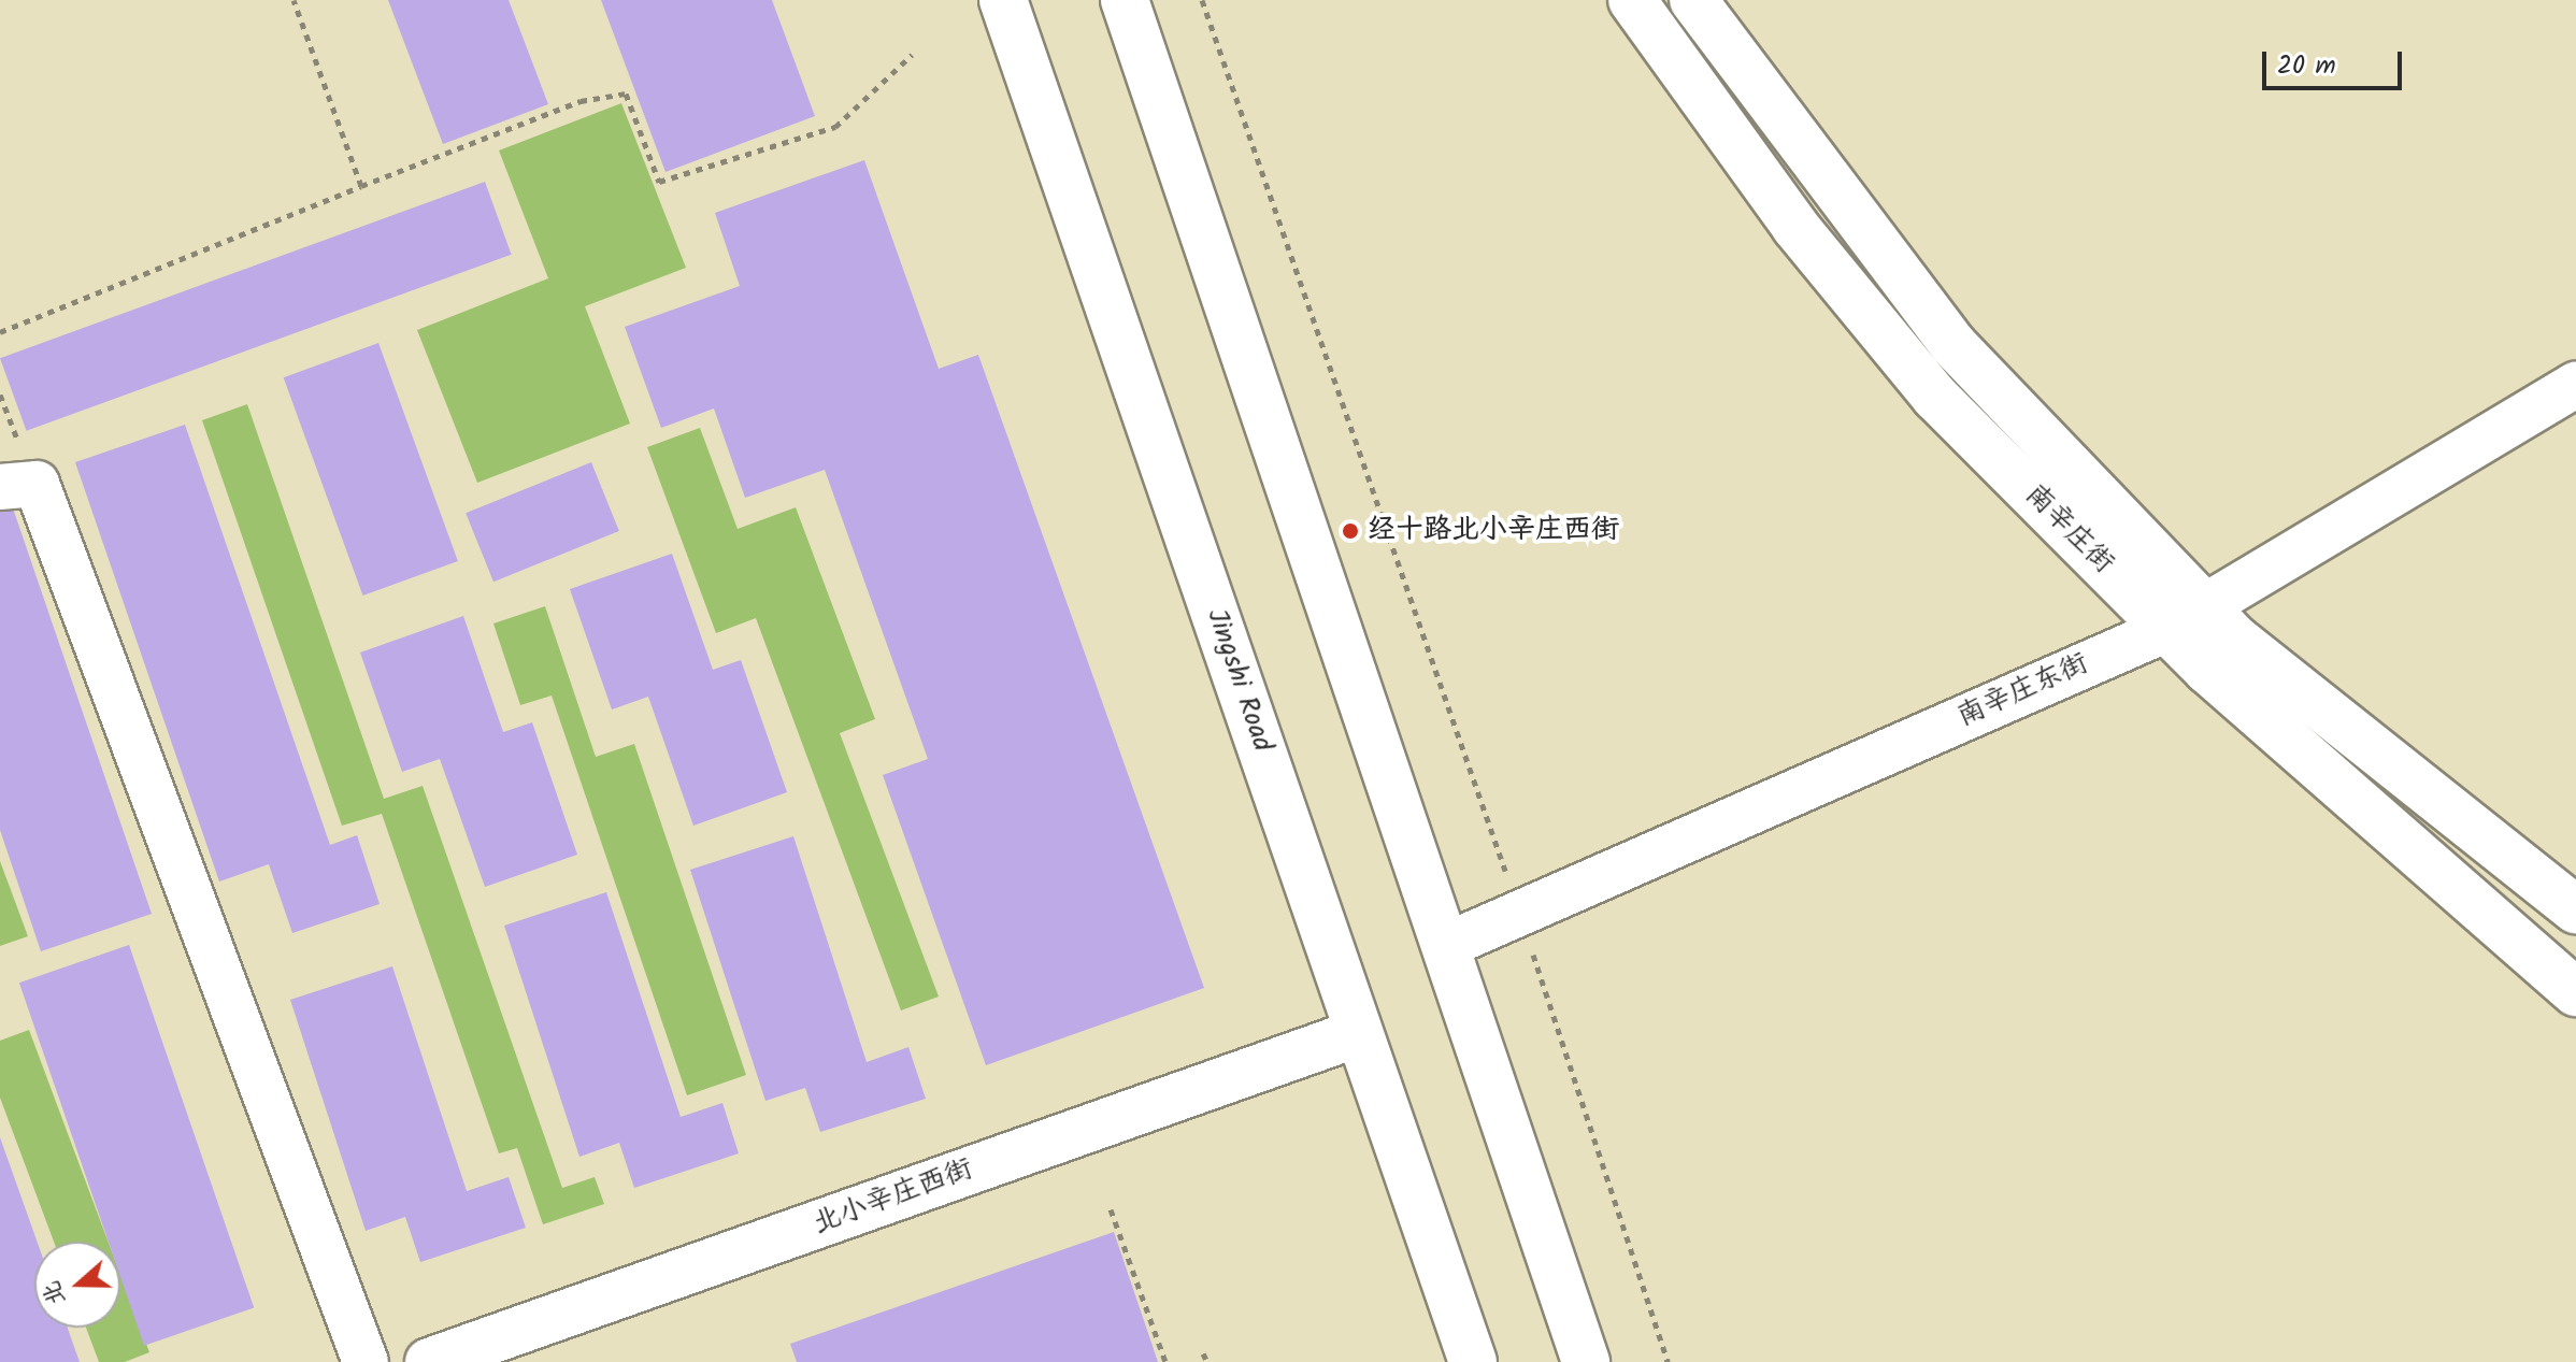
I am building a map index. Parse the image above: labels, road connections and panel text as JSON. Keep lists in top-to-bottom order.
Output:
{
  "streets": {
    "main road": ["南辛庄街", "Jingshi Road", "北小辛庄西街"],
    "street": ["南辛庄东街"]
  },
  "crossings": [
    ["南辛庄街", "南辛庄东街"],
    ["Jingshi Road", "北小辛庄西街"]
  ],
  "places": ["经十路北小辛庄西街"],
  "scale_bar": "20 m",
  "north": "left"
}
